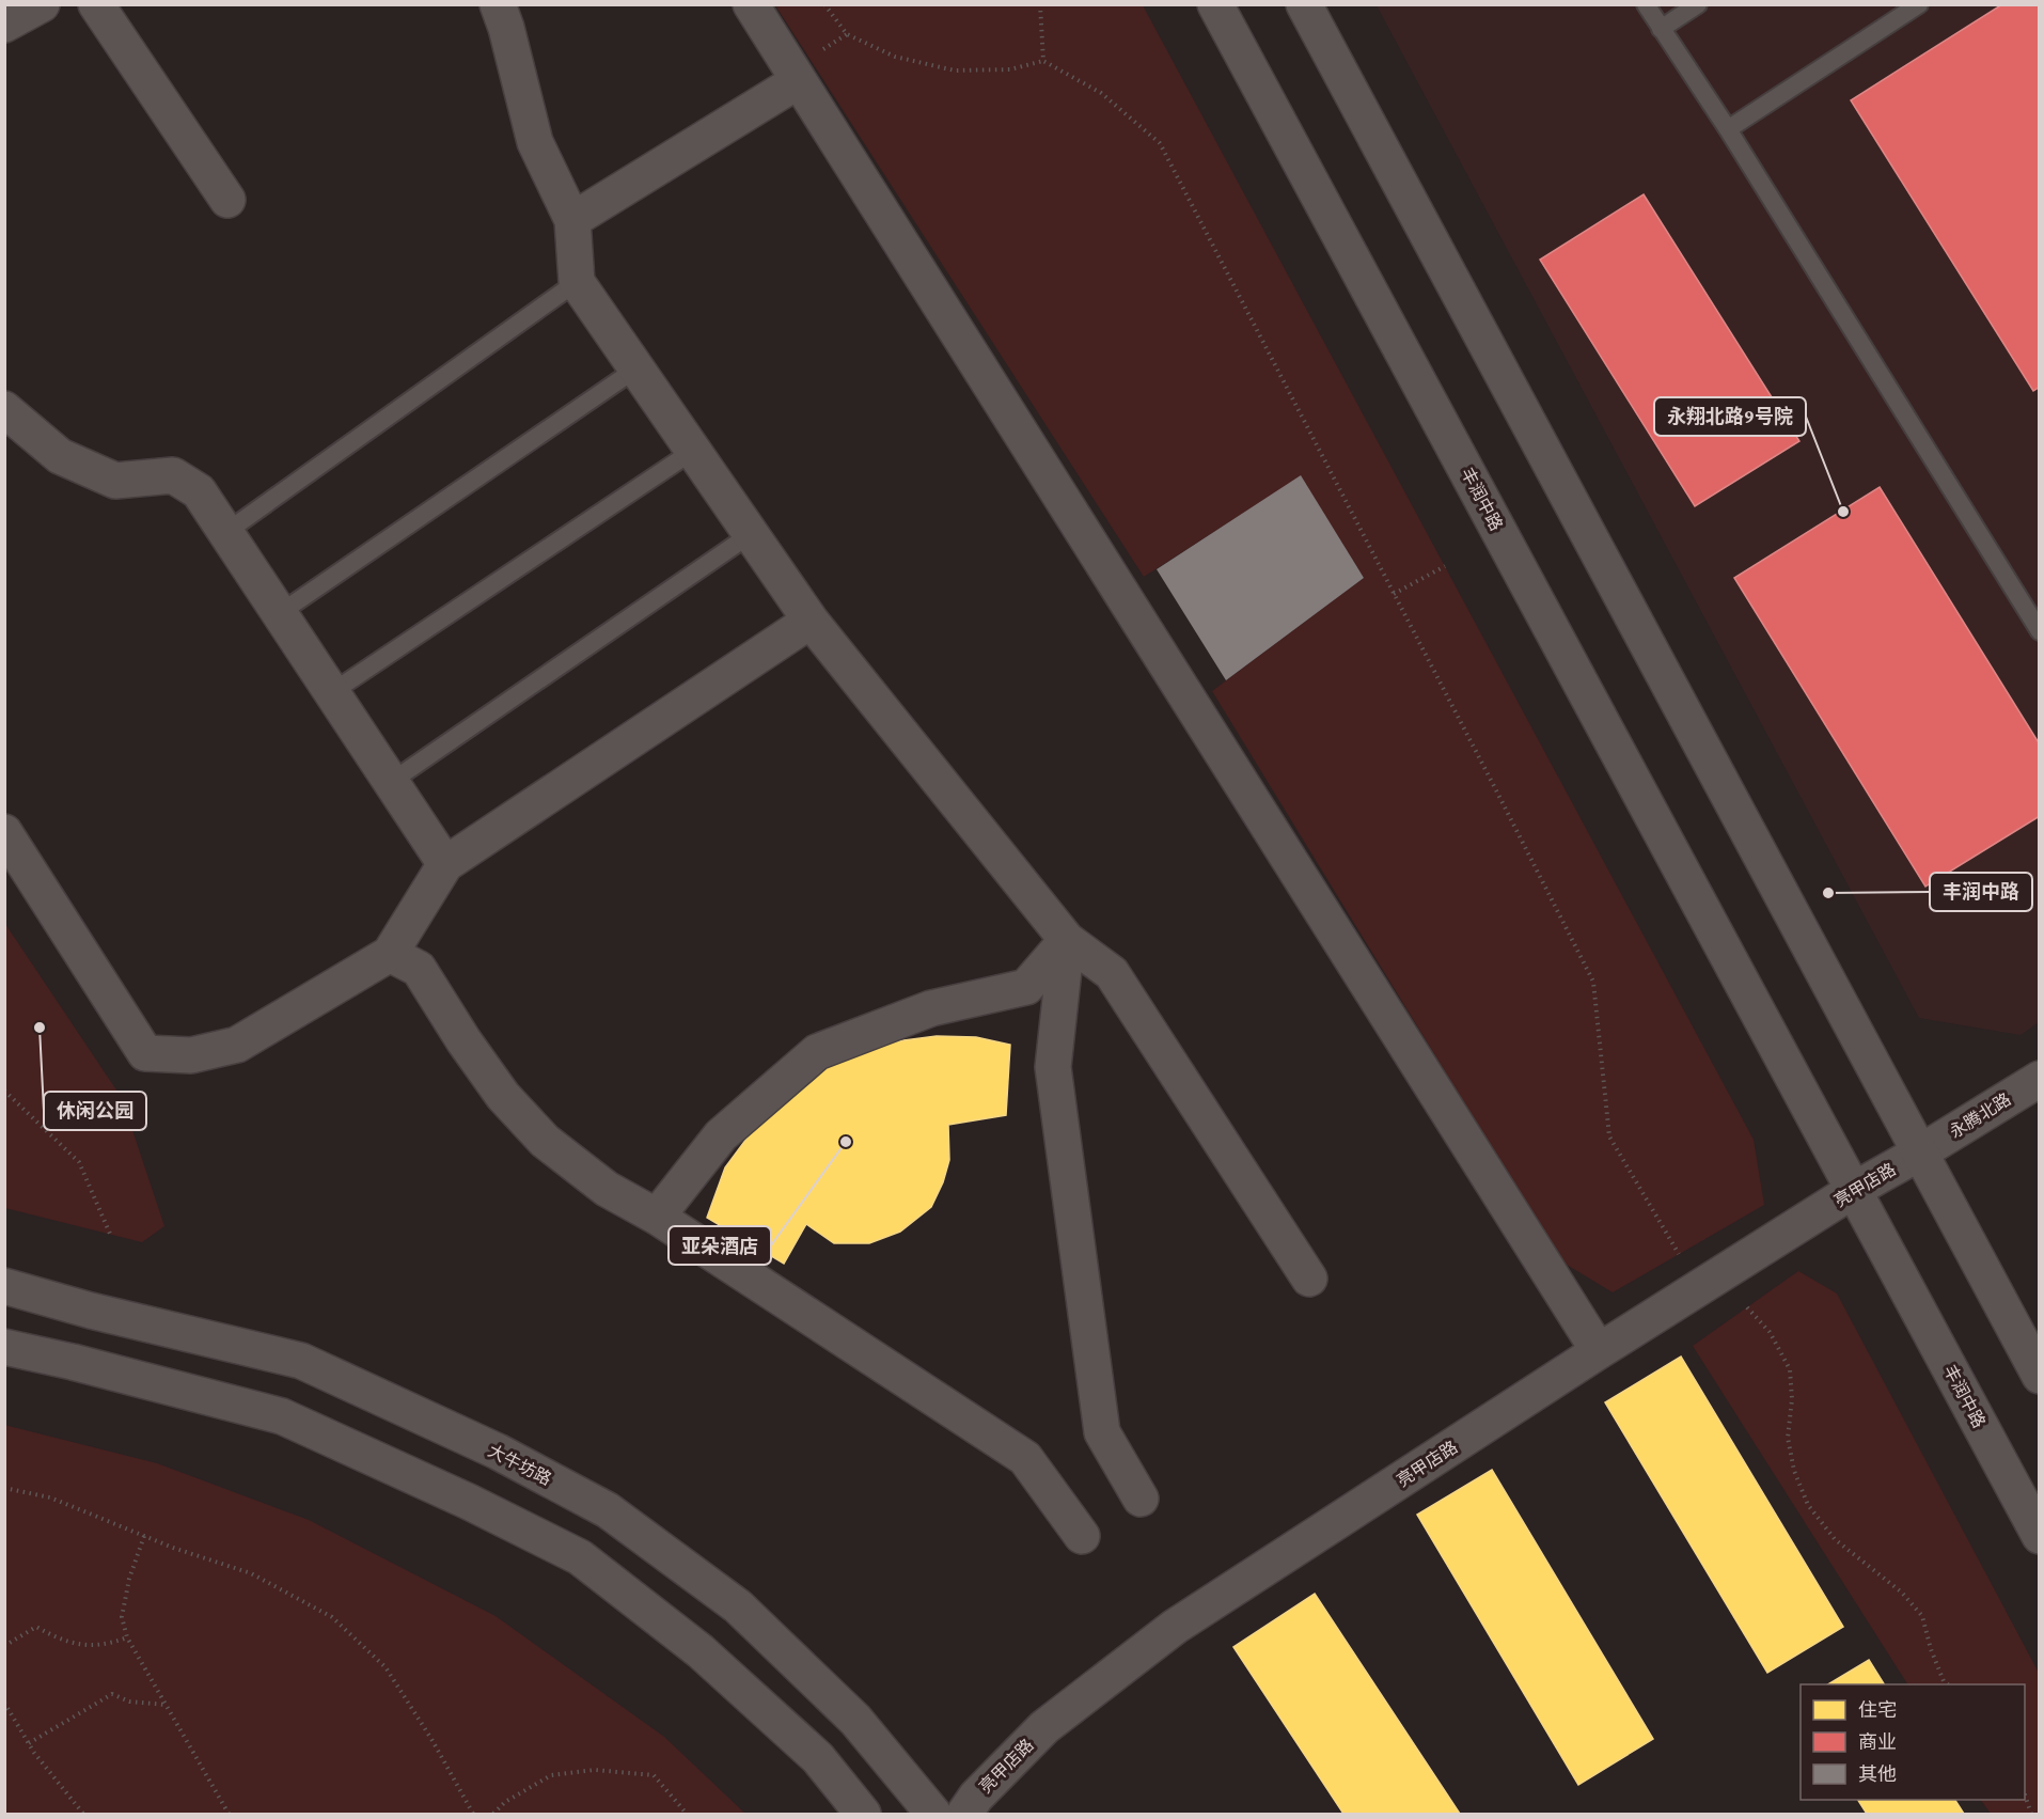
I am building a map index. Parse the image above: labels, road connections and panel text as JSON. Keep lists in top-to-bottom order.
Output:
{
  "streets": {
    "street": [
      "丰润中路",
      "永腾北路",
      "亮甲店路",
      "大牛坊路"
    ]
  },
  "crossings": [
    ["丰润中路", "亮甲店路"],
    ["永腾北路", "亮甲店路"]
  ],
  "places": [
    "永翔北路9号院",
    "丰润中路",
    "休闲公园",
    "亚朵酒店"
  ],
  "legend": ["住宅", "商业", "其他"]
}
